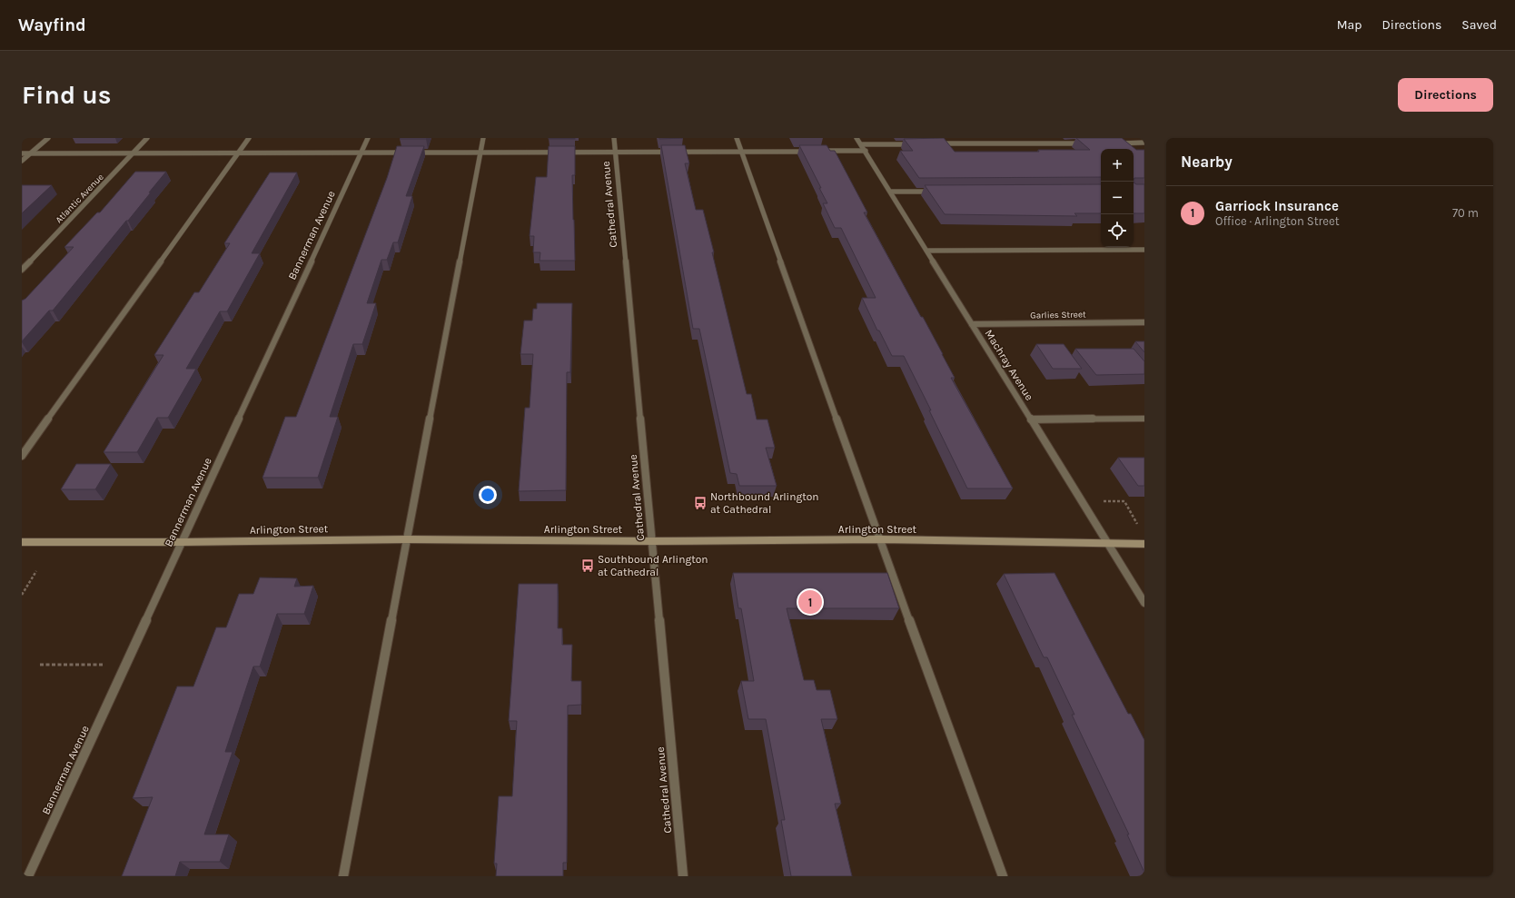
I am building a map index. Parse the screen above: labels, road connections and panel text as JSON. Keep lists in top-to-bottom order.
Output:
{
  "streets": {
    "main road": ["Arlington Street"],
    "street": [
      "Atlantic Avenue",
      "Cathedral Avenue",
      "Bannerman Avenue",
      "Garlies Street",
      "Machray Avenue"
    ]
  },
  "crossings": [
    ["Cathedral Avenue", "Arlington Street"],
    ["Bannerman Avenue", "Arlington Street"],
    ["Garlies Street", "Machray Avenue"],
    ["Machray Avenue", "Arlington Street"]
  ],
  "places": {
    "bus stop": ["Northbound Arlington at Cathedral", "Southbound Arlington at Cathedral"]
  },
  "page": {
    "header": "Wayfind",
    "nav": ["Map", "Directions", "Saved"],
    "buttons": "Directions",
    "title": "Find us",
    "heading": "Nearby",
    "map_buttons": ["+", "−"],
    "list": [
      {
        "mark": "1",
        "name": "Garriock Insurance",
        "note": "Office · Arlington Street",
        "value": "70 m"
      }
    ],
    "pins": "1"
  }
}
